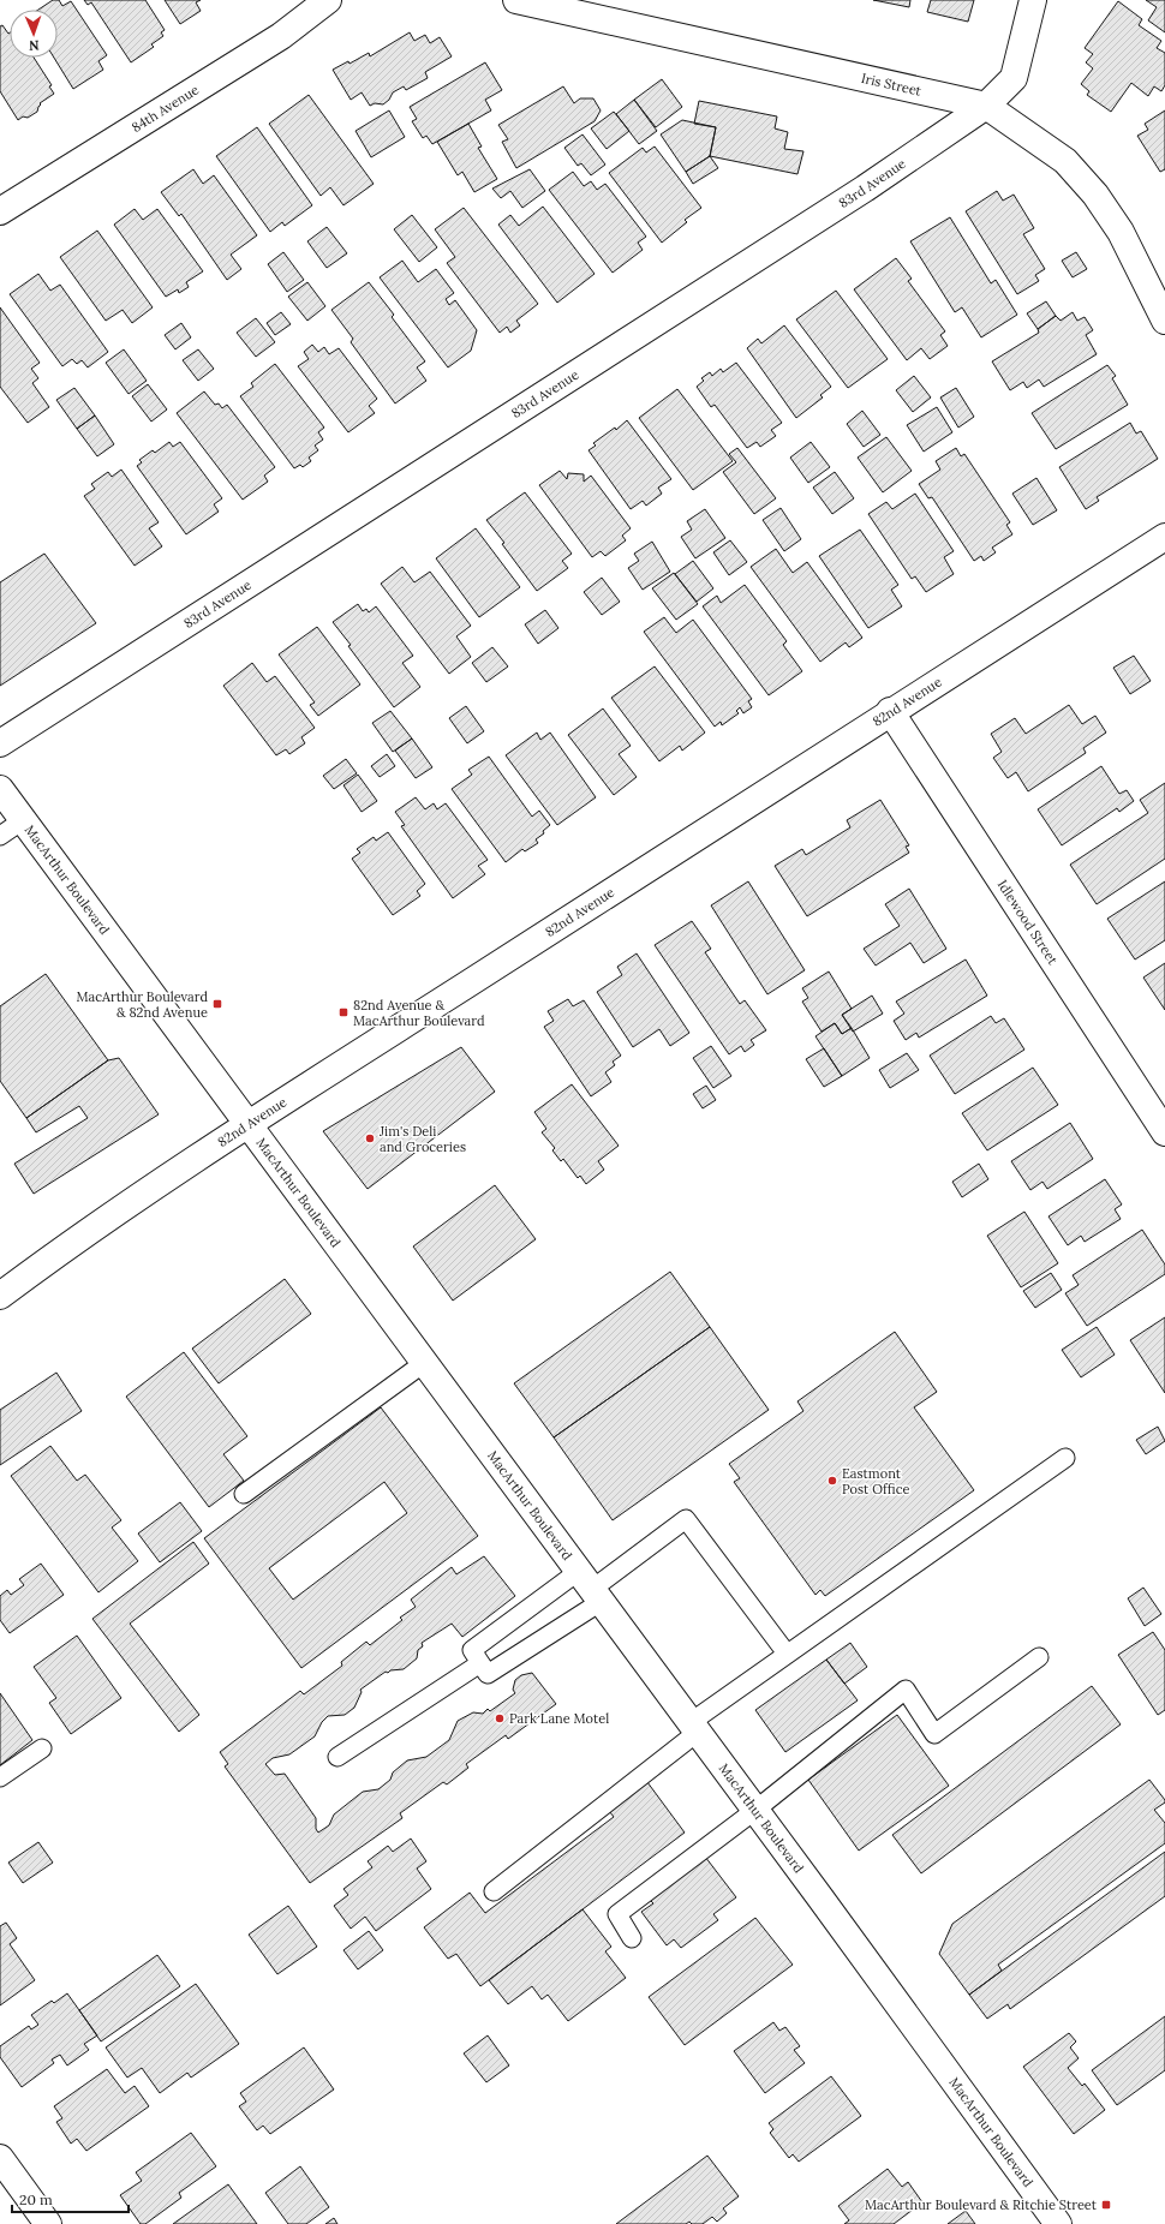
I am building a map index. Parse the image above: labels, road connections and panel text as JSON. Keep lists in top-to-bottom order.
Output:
{
  "streets": {
    "street": [
      "Iris Street",
      "84th Avenue",
      "83rd Avenue",
      "82nd Avenue",
      "MacArthur Boulevard",
      "Idlewood Street"
    ]
  },
  "crossings": [
    ["Iris Street", "83rd Avenue"],
    ["82nd Avenue", "MacArthur Boulevard"],
    ["82nd Avenue", "Idlewood Street"]
  ],
  "places": {
    "transit": ["MacArthur Boulevard & 82nd Avenue", "82nd Avenue & MacArthur Boulevard", "MacArthur Boulevard & Ritchie Street"],
    "other": ["Jim's Deli and Groceries", "Eastmont Post Office", "Park Lane Motel"]
  },
  "scale_bar": "20 m",
  "north": "bottom"
}
